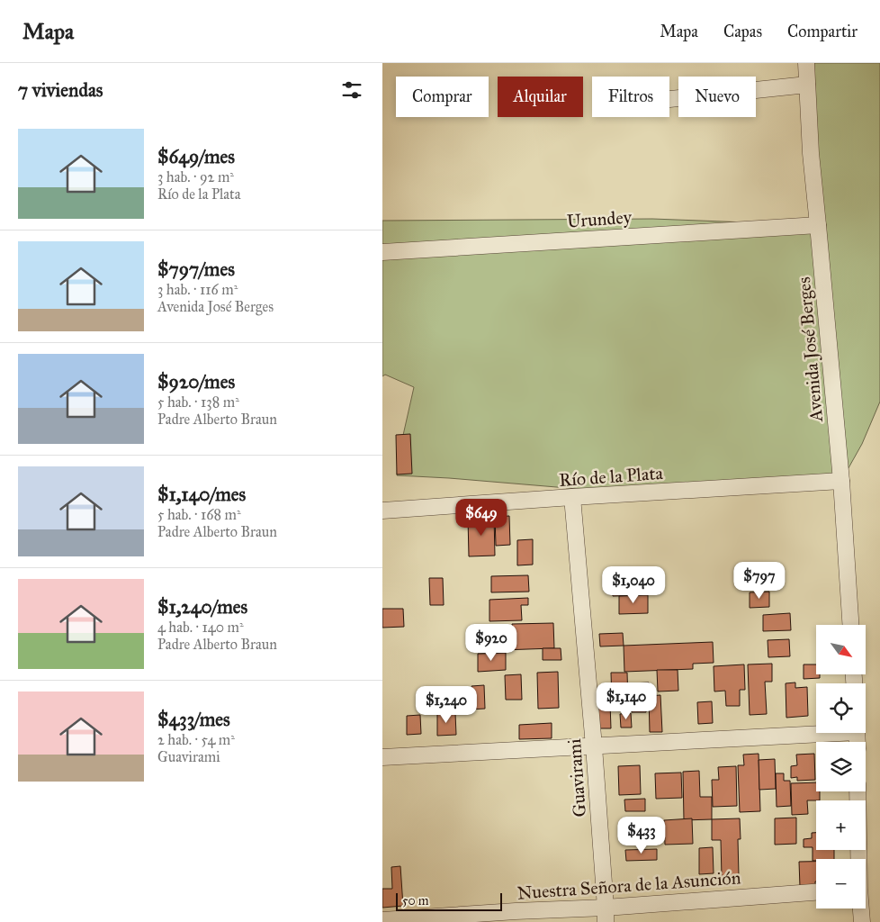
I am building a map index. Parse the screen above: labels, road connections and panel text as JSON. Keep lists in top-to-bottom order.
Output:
{
  "streets": {
    "street": [
      "Urundey",
      "Avenida José Berges",
      "Río de la Plata",
      "Guavirami",
      "Nuestra Señora de la Asunción"
    ]
  },
  "crossings": [
    ["Urundey", "Avenida José Berges"],
    ["Avenida José Berges", "Río de la Plata"],
    ["Río de la Plata", "Guavirami"],
    ["Guavirami", "Nuestra Señora de la Asunción"]
  ],
  "scale_bar": "50 m",
  "north": "bottom right",
  "page": {
    "header": "Mapa",
    "nav": ["Mapa", "Capas", "Compartir"],
    "heading": "7 viviendas",
    "chip": [
      "Comprar",
      "Alquilar",
      "Filtros",
      "Nuevo"
    ],
    "list": [
      {
        "name": "$649/mes",
        "note": "3 hab. · 92 m² · Río de la Plata"
      },
      {
        "name": "$797/mes",
        "note": "3 hab. · 116 m² · Avenida José Berges"
      },
      {
        "name": "$920/mes",
        "note": "5 hab. · 138 m² · Padre Alberto Braun"
      },
      {
        "name": "$1,140/mes",
        "note": "5 hab. · 168 m² · Padre Alberto Braun"
      },
      {
        "name": "$1,240/mes",
        "note": "4 hab. · 140 m² · Padre Alberto Braun"
      },
      {
        "name": "$433/mes",
        "note": "2 hab. · 54 m² · Guavirami"
      }
    ],
    "price": [
      "$649",
      "$797",
      "$1,040",
      "$920",
      "$1,140",
      "$1,240",
      "$433"
    ],
    "map_buttons": ["+", "−"],
    "scale": "50 m"
  }
}
